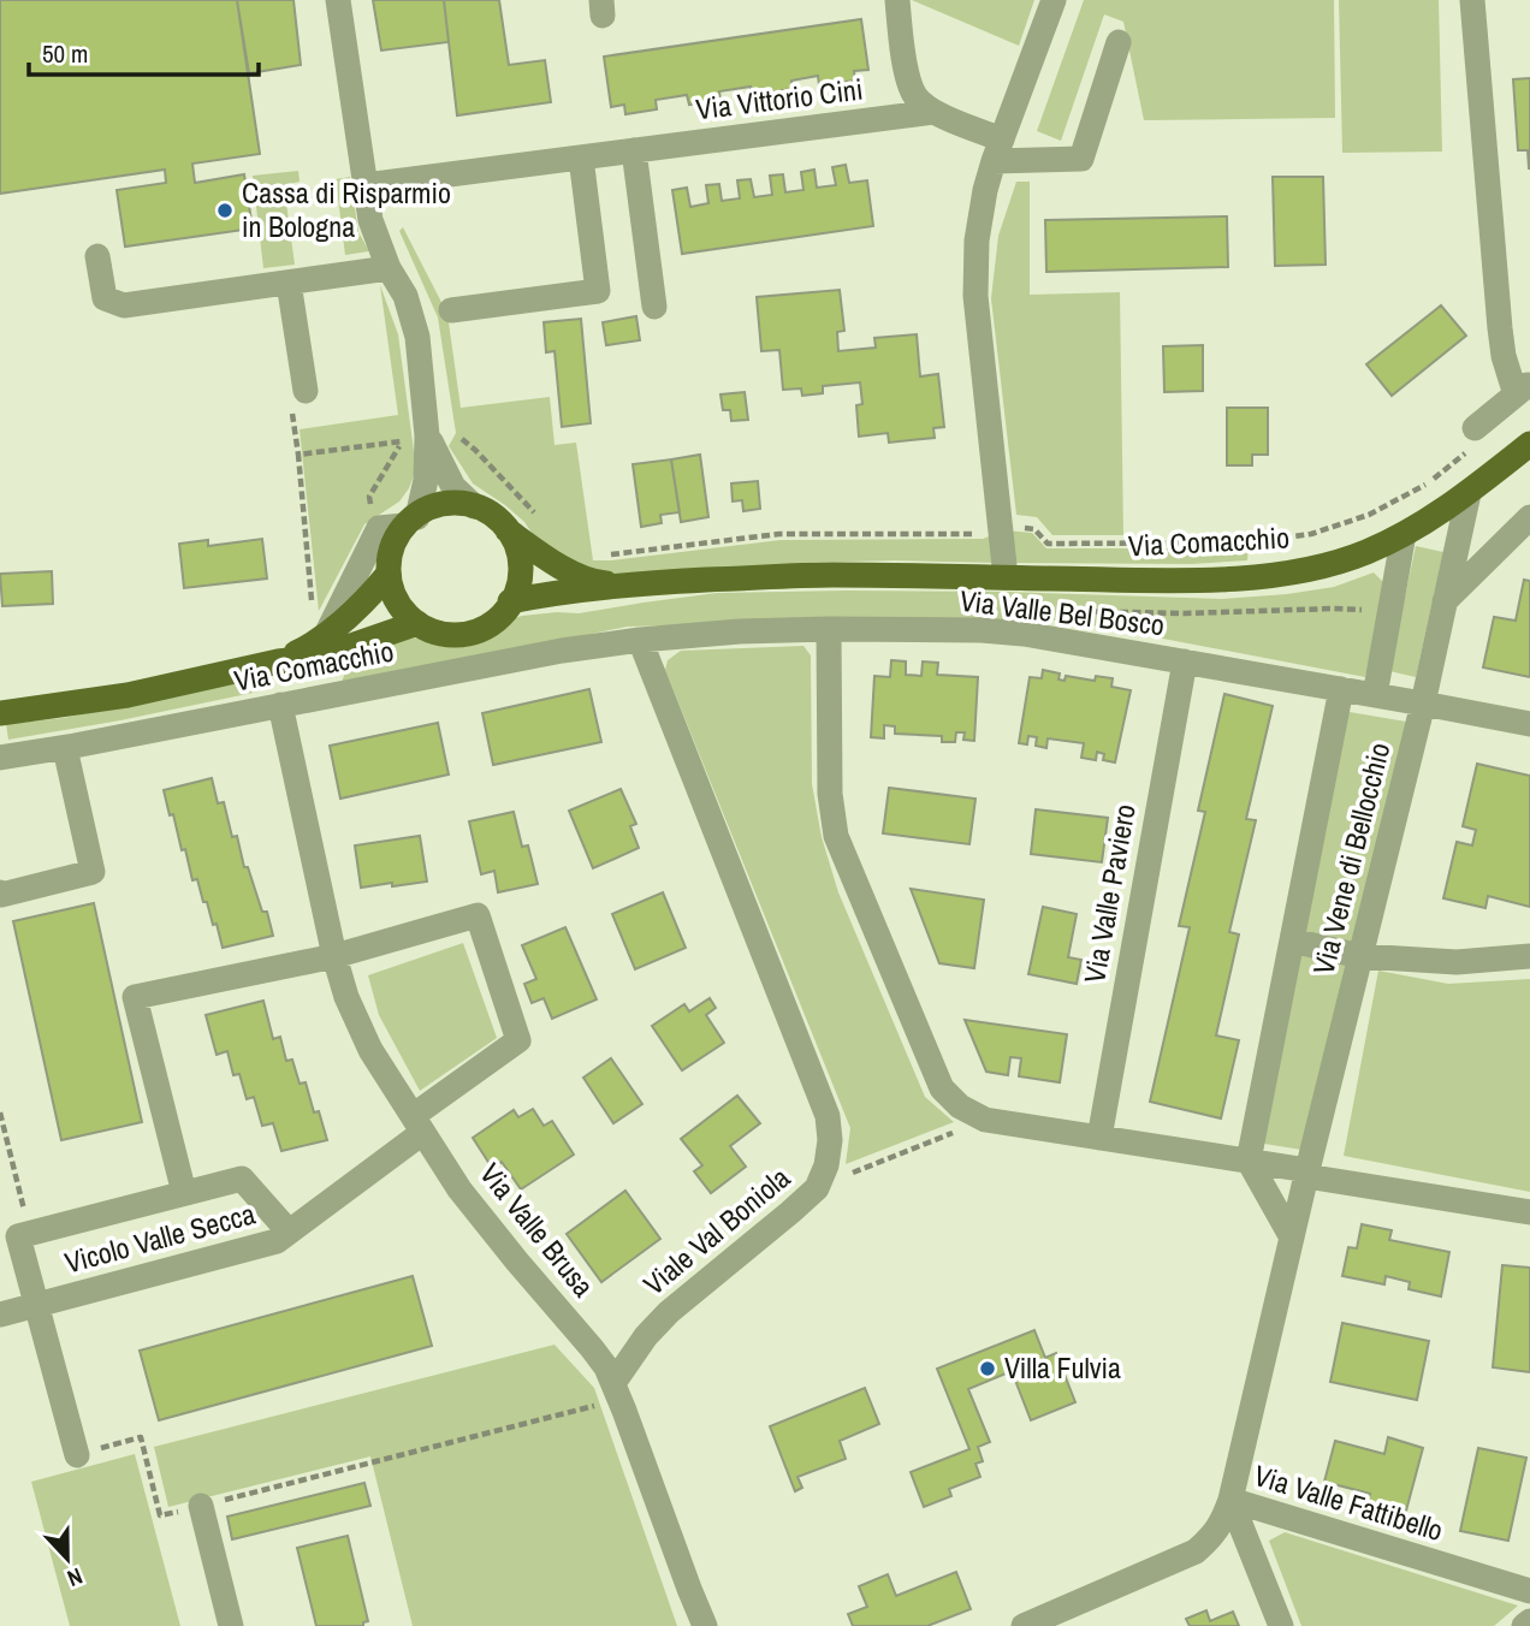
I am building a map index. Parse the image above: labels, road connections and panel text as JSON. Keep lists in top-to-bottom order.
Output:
{
  "streets": {
    "main road": ["Via Comacchio"],
    "street": [
      "Via Vittorio Cini",
      "Via Valle Bel Bosco",
      "Via Vene di Bellocchio",
      "Via Valle Paviero",
      "Via Valle Brusa",
      "Viale Val Boniola",
      "Vicolo Valle Secca",
      "Via Valle Fattibello"
    ]
  },
  "crossings": [
    ["Via Comacchio", "Via Valle Bel Bosco"],
    ["Via Comacchio", "Via Vene di Bellocchio"],
    ["Via Comacchio", "Via Valle Brusa"],
    ["Via Comacchio", "Viale Val Boniola"],
    ["Via Valle Bel Bosco", "Via Vene di Bellocchio"],
    ["Via Valle Bel Bosco", "Via Valle Paviero"],
    ["Via Valle Bel Bosco", "Viale Val Boniola"],
    ["Via Vene di Bellocchio", "Via Valle Fattibello"],
    ["Via Valle Brusa", "Viale Val Boniola"],
    ["Via Valle Brusa", "Vicolo Valle Secca"]
  ],
  "places": ["Cassa di Risparmio in Bologna", "Villa Fulvia"],
  "scale_bar": "50 m",
  "north": "bottom"
}
